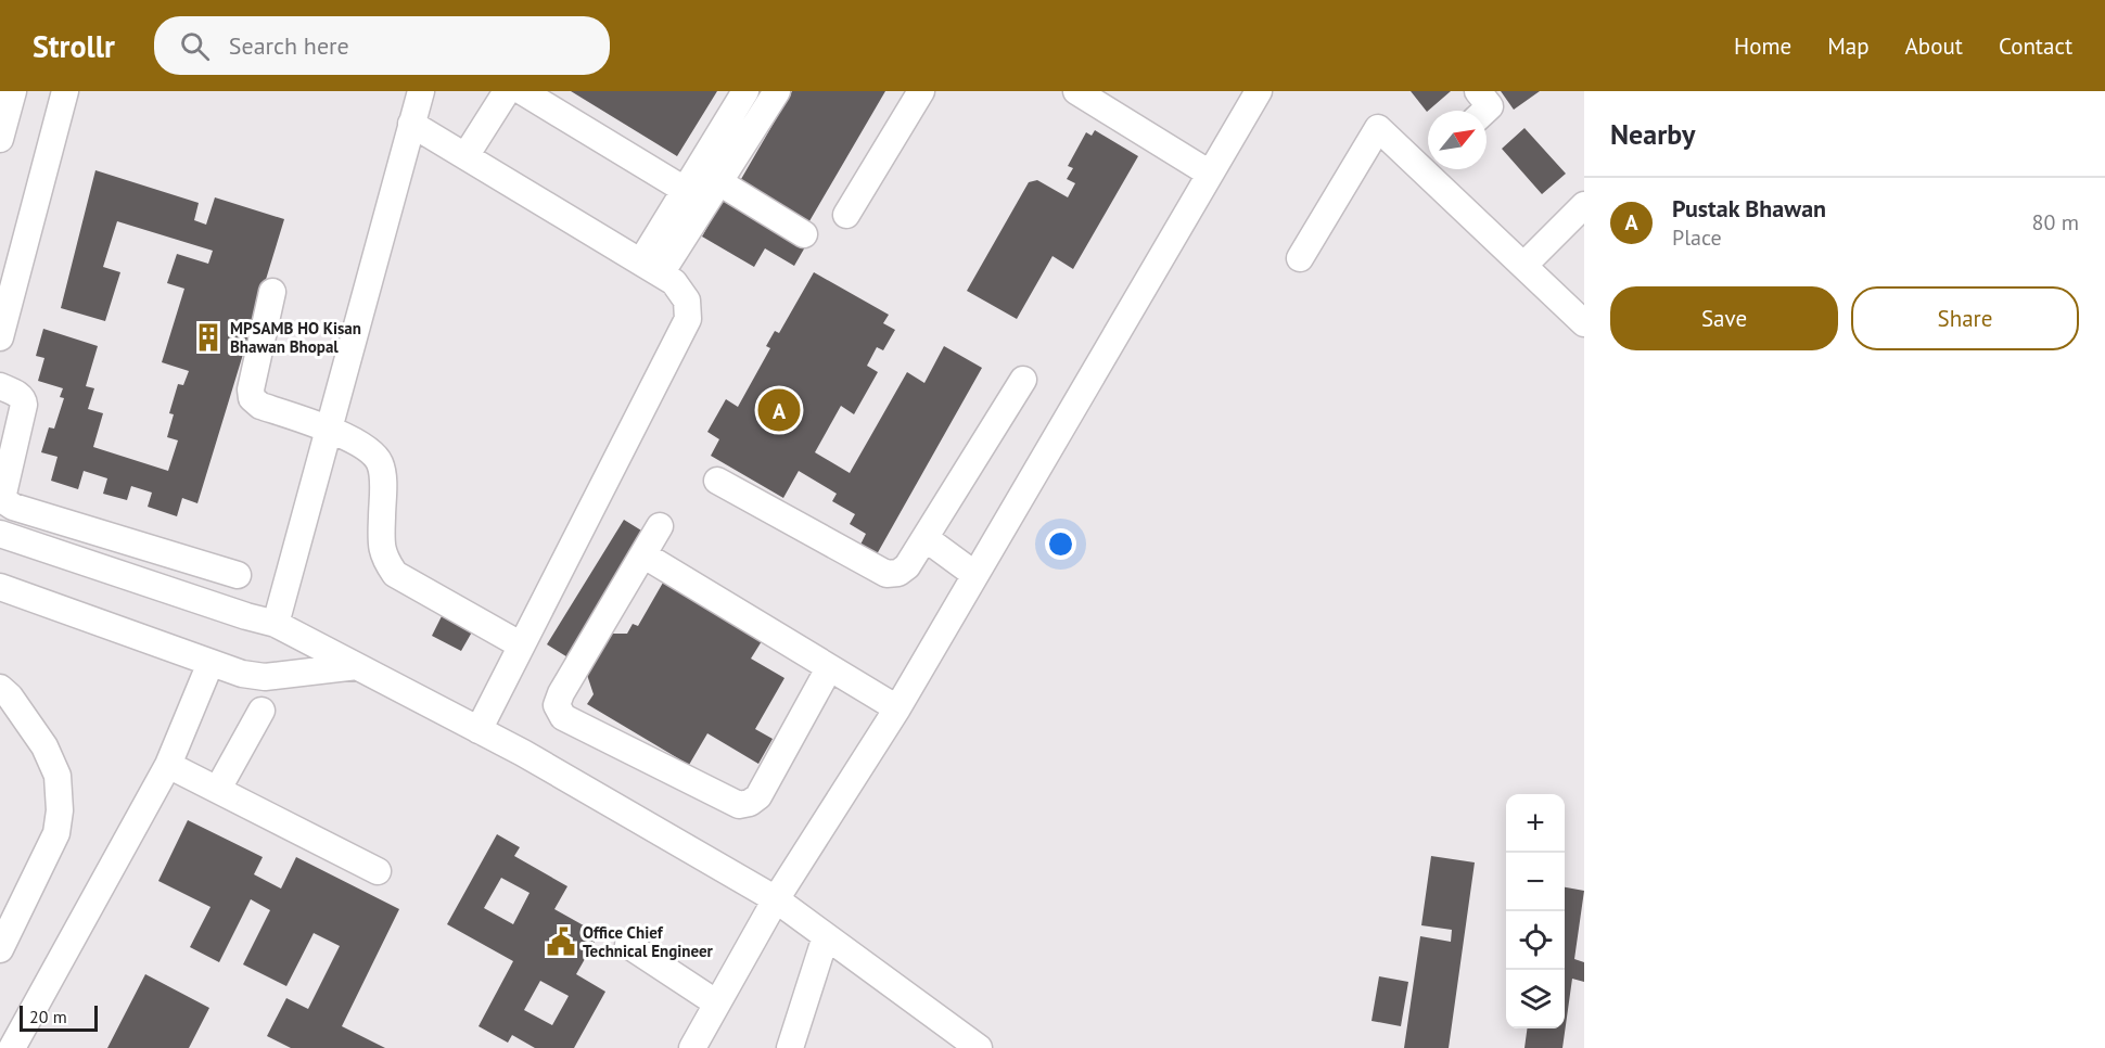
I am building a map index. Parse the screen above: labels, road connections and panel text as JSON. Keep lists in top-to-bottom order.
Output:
{
  "places": {
    "building": ["MPSAMB HO Kisan Bhawan Bhopal"],
    "public building": ["Office Chief Technical Engineer"]
  },
  "scale_bar": "20 m",
  "north": "top right",
  "page": {
    "header": "Strollr",
    "search": "Search here",
    "nav": [
      "Home",
      "Map",
      "About",
      "Contact"
    ],
    "heading": "Nearby",
    "list": [
      {
        "mark": "A",
        "name": "Pustak Bhawan",
        "note": "Place",
        "value": "80 m"
      }
    ],
    "buttons": ["Save", "Share"],
    "pins": "A",
    "map_buttons": ["+", "−"],
    "scale": "20 m"
  }
}
